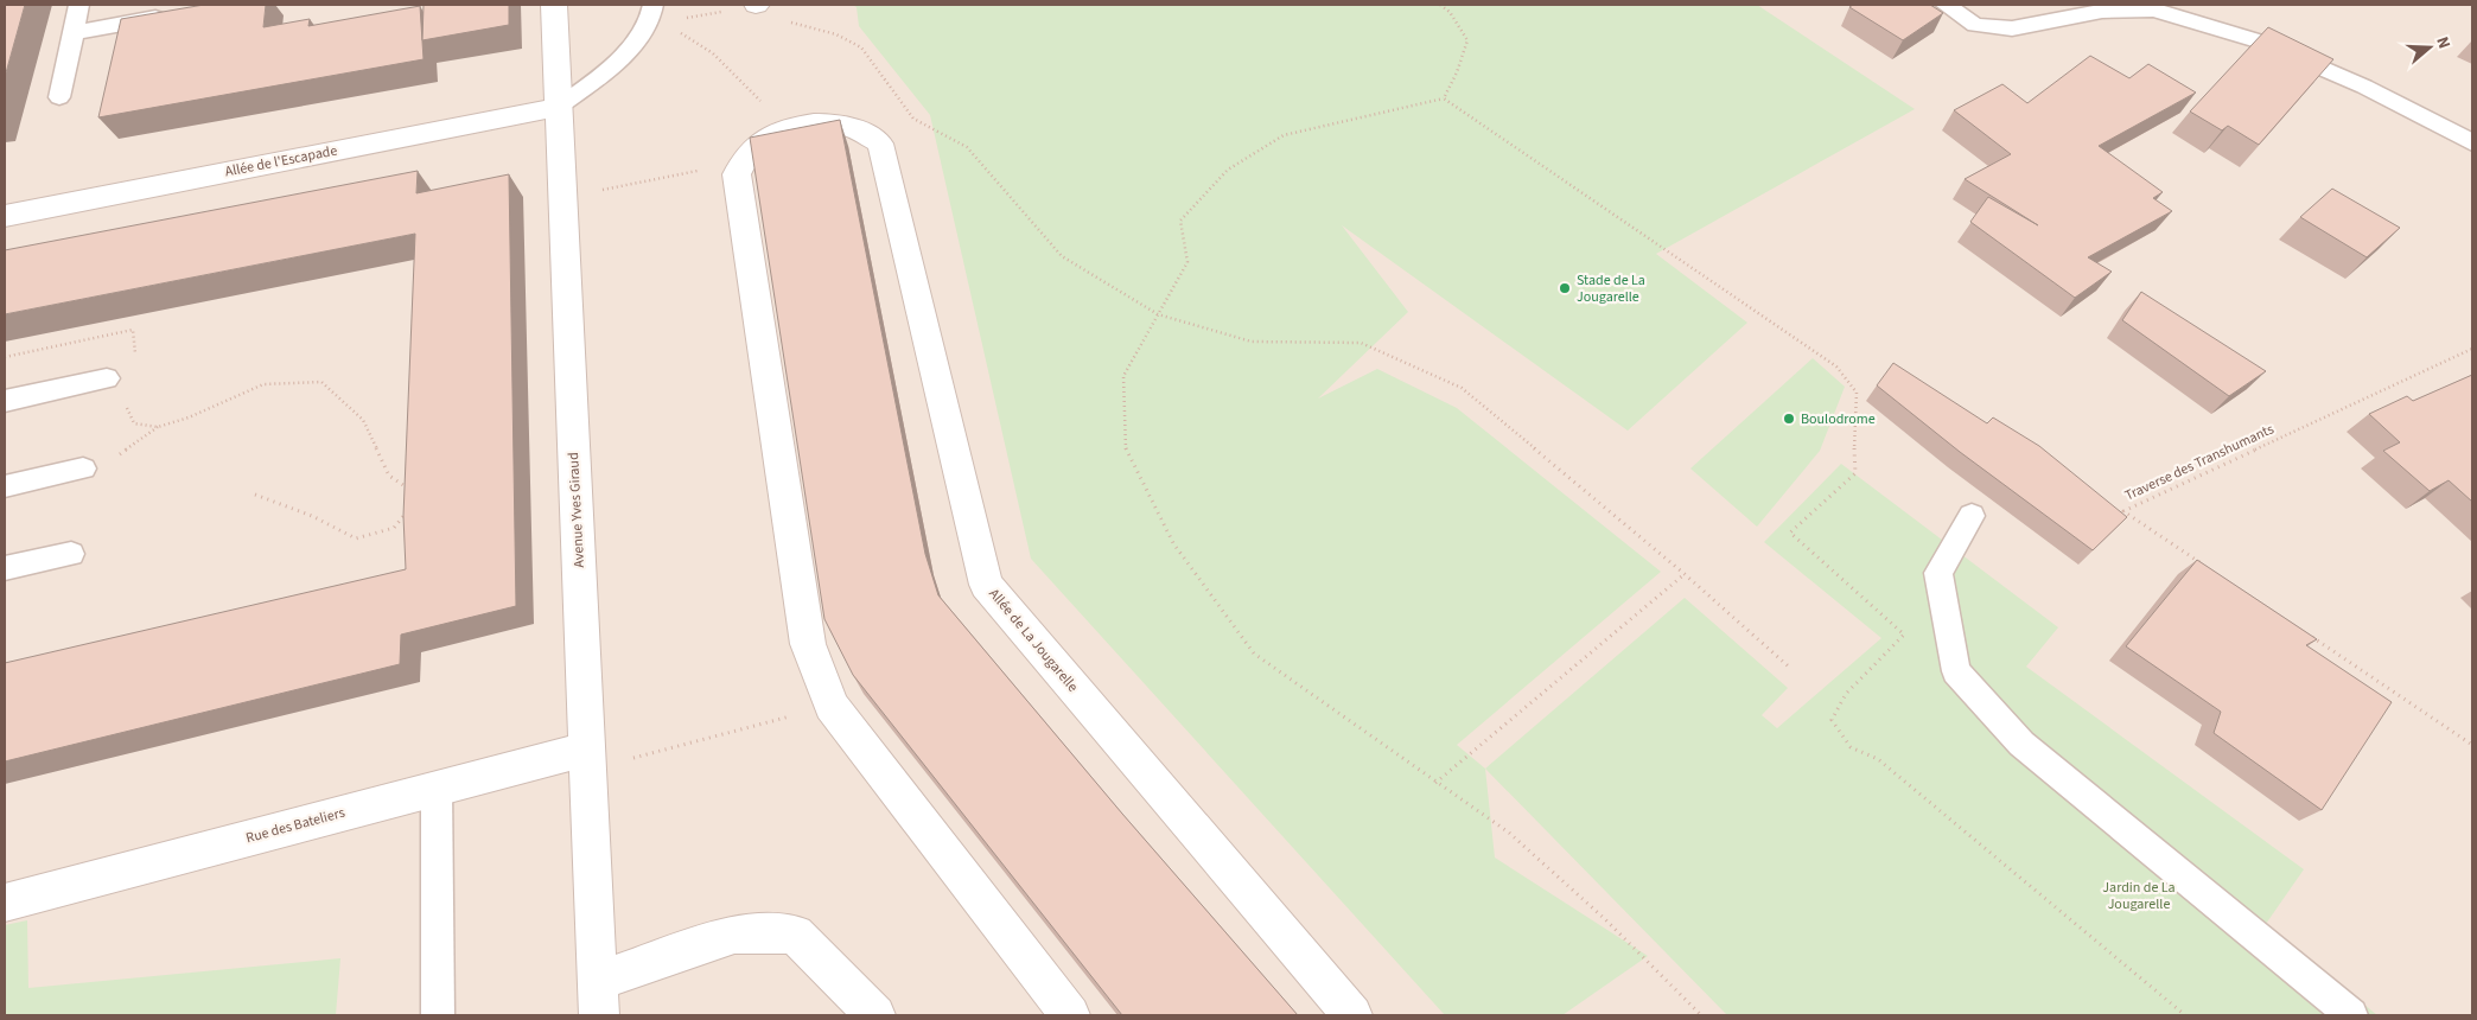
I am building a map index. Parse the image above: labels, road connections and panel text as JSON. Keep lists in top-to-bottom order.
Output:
{
  "streets": {
    "street": [
      "Allée de l'Escapade",
      "Avenue Yves Giraud",
      "Allée de La Jougarelle",
      "Rue des Bateliers"
    ],
    "path": ["Traverse des Transhumants"]
  },
  "crossings": [
    ["Allée de l'Escapade", "Avenue Yves Giraud"],
    ["Avenue Yves Giraud", "Rue des Bateliers"]
  ],
  "parks": ["Jardin de La Jougarelle"],
  "places": ["Stade de La Jougarelle", "Boulodrome"],
  "north": "right"
}
